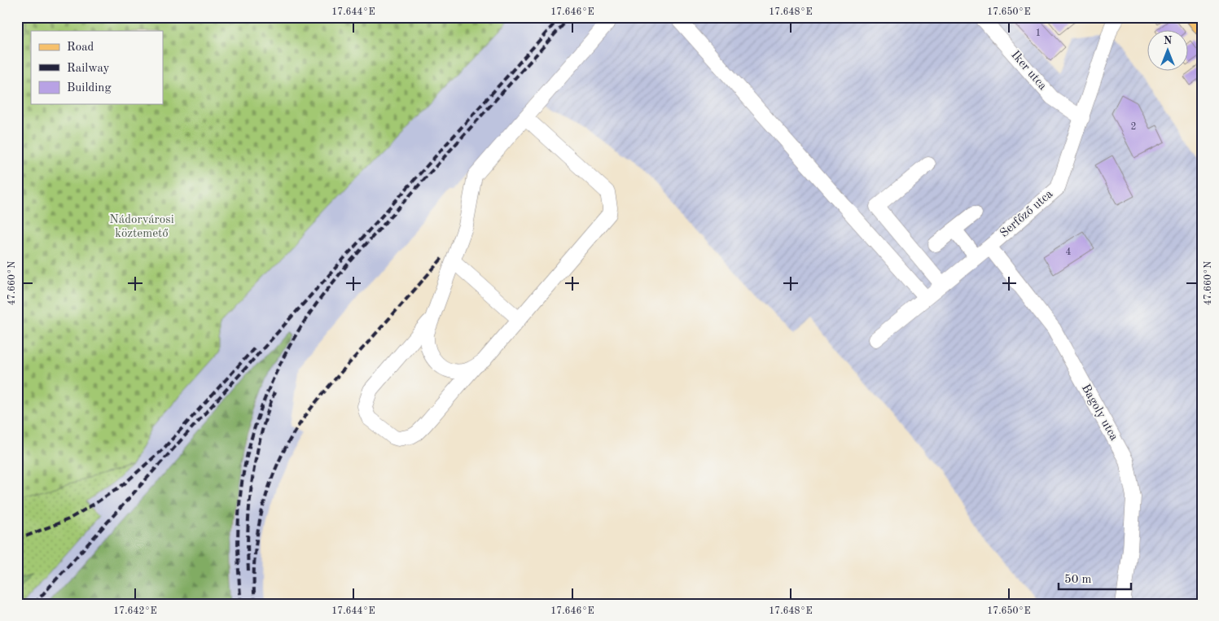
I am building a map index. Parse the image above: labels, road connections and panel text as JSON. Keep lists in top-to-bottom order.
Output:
{
  "streets": {
    "street": ["Iker utca", "Serfőző utca", "Bagoly utca"]
  },
  "crossings": [
    ["Iker utca", "Serfőző utca"],
    ["Serfőző utca", "Bagoly utca"]
  ],
  "parks": ["Nádorvárosi köztemető"],
  "house_numbers": ["1", "2", "4"],
  "legend": ["Road", "Railway", "Building"],
  "scale_bar": "50 m",
  "north": "top",
  "coordinates": [
    "17.644°E",
    "17.646°E",
    "17.648°E",
    "17.650°E",
    "47.660°N",
    "17.642°E"
  ]
}
